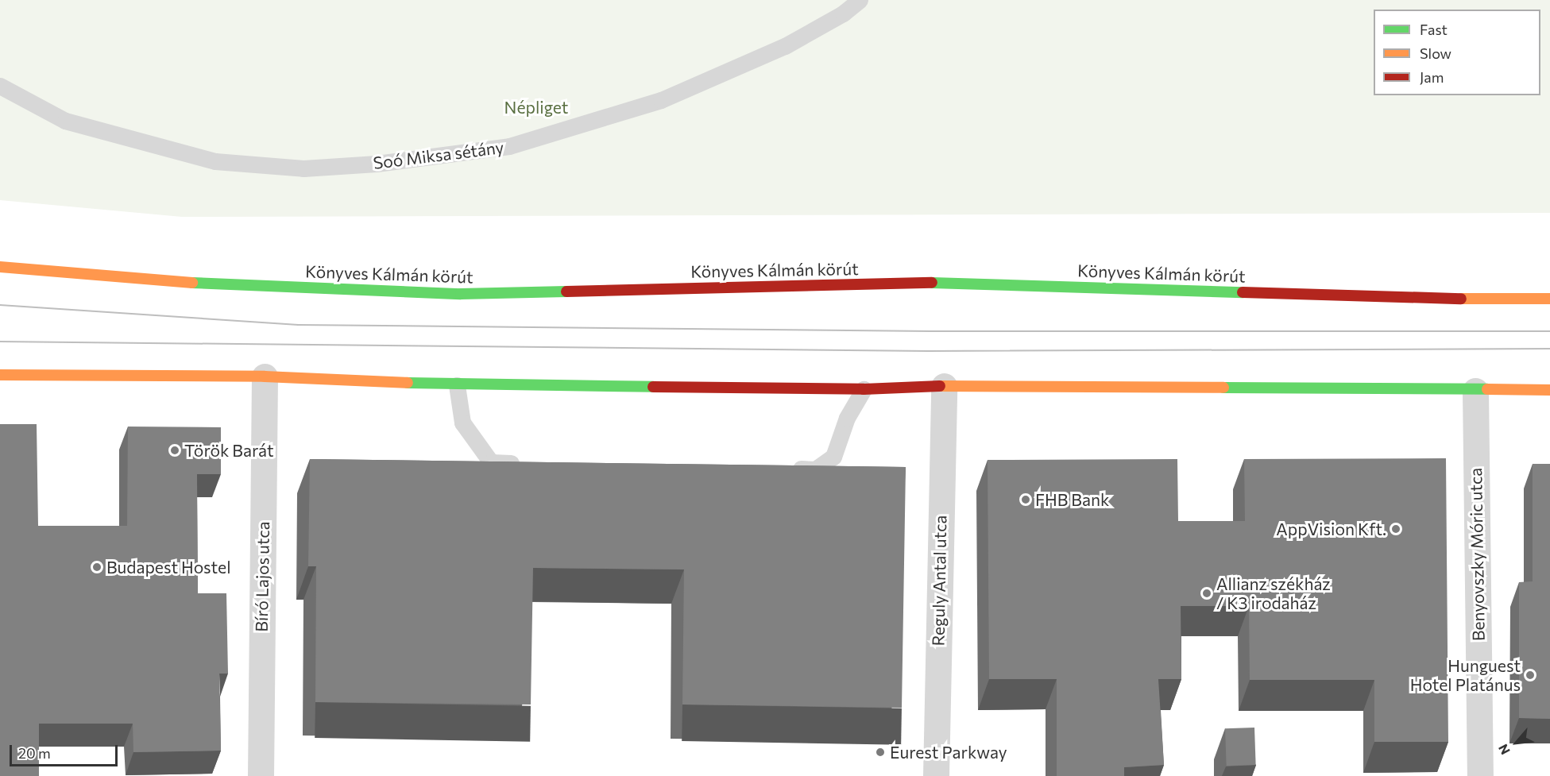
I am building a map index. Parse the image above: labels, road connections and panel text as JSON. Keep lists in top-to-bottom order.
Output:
{
  "streets": {
    "main road": ["Könyves Kálmán körút"],
    "street": ["Benyovszky Móric utca", "Bíró Lajos utca", "Reguly Antal utca"],
    "lane": ["Soó Miksa sétány"]
  },
  "parks": ["Népliget"],
  "places": [
    "Török Barát",
    "FHB Bank",
    "AppVision Kft.",
    "Budapest Hostel",
    "Allianz székház / K3 irodaház",
    "Hunguest Hotel Platánus",
    "Eurest Parkway"
  ],
  "legend": ["Fast", "Slow", "Jam"],
  "scale_bar": "20 m",
  "north": "bottom left"
}
